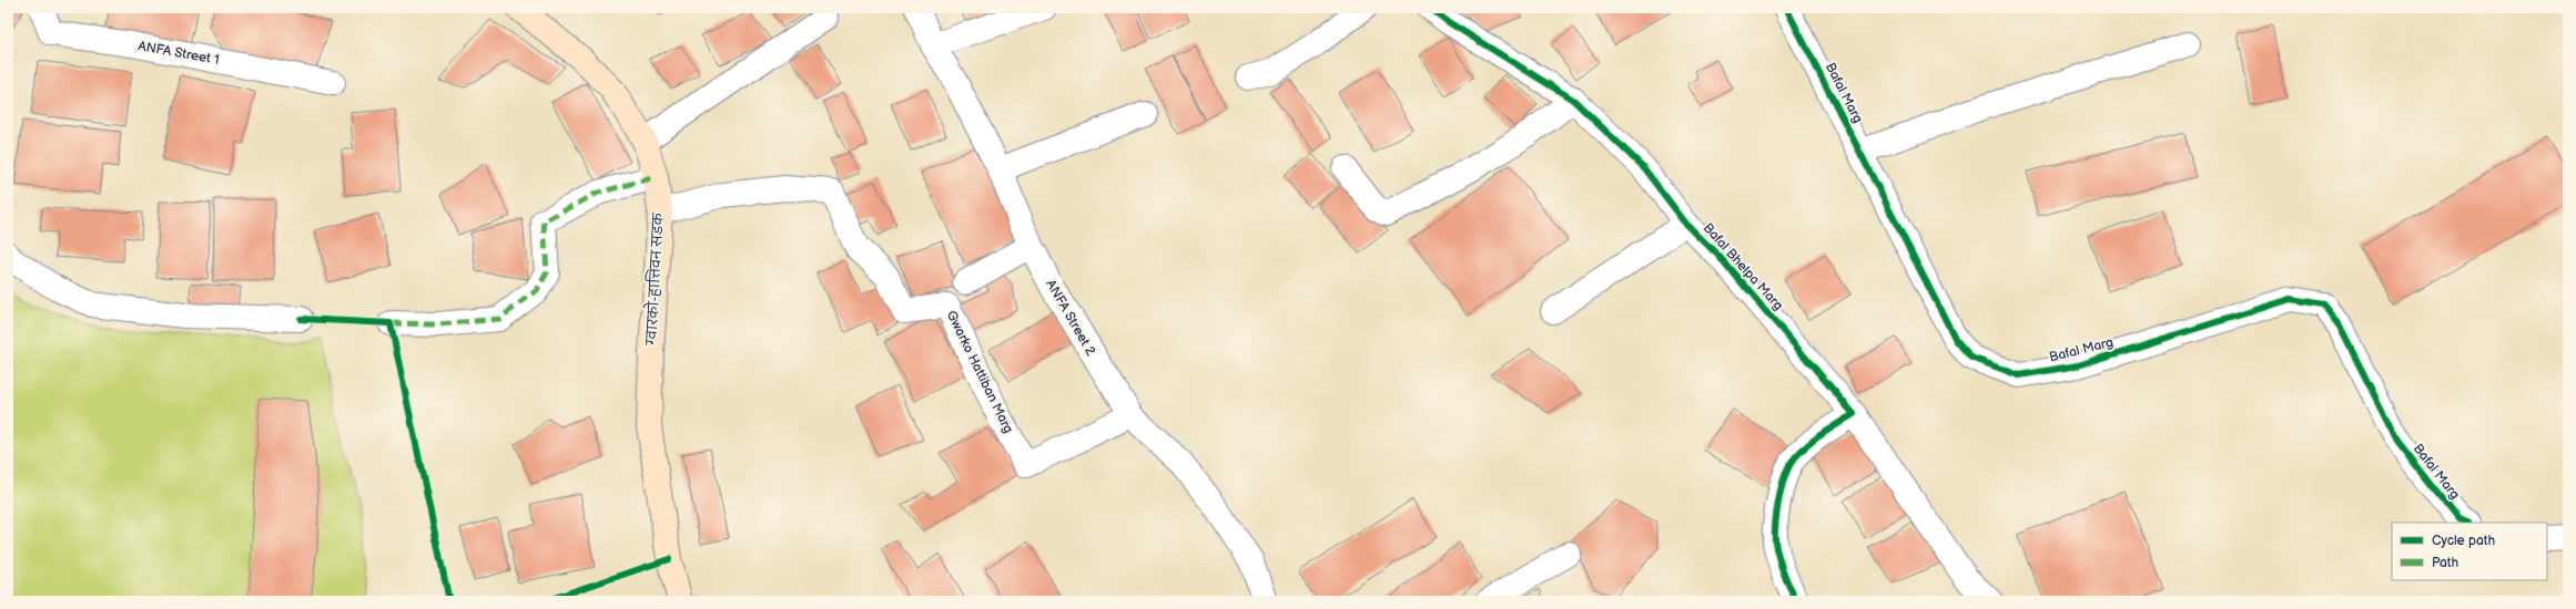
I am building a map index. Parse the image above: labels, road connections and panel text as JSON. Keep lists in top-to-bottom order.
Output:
{
  "streets": {
    "main road": ["ग्वारको-हात्तिवन सडक"],
    "street": [
      "ANFA Street 1",
      "Bafal Marg",
      "Bafal Bhelpa Marg",
      "ANFA Street 2",
      "Gwarko Hattiban Marg"
    ]
  },
  "crossings": [
    ["ग्वारको-हात्तिवन सडक", "Gwarko Hattiban Marg"],
    ["ANFA Street 2", "Gwarko Hattiban Marg"]
  ],
  "legend": ["Cycle path", "Path"]
}
